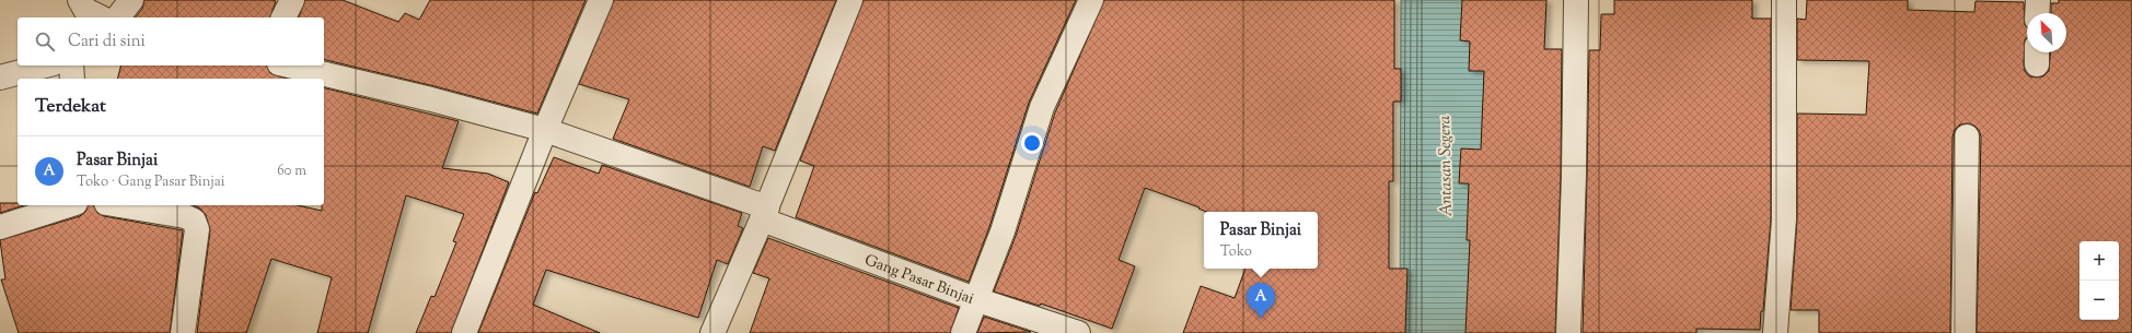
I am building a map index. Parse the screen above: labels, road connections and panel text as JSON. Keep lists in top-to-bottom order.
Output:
{
  "streets": {
    "street": ["Gang Pasar Binjai"]
  },
  "water": ["Antasan Segera"],
  "north": "top left",
  "page": {
    "search": "Cari di sini",
    "heading": "Terdekat",
    "list": [
      {
        "mark": "A",
        "name": "Pasar Binjai",
        "note": "Toko · Gang Pasar Binjai",
        "value": "60 m"
      }
    ],
    "popup": ["Pasar Binjai", "Toko"],
    "map_buttons": ["+", "−"],
    "pins": "A"
  }
}
